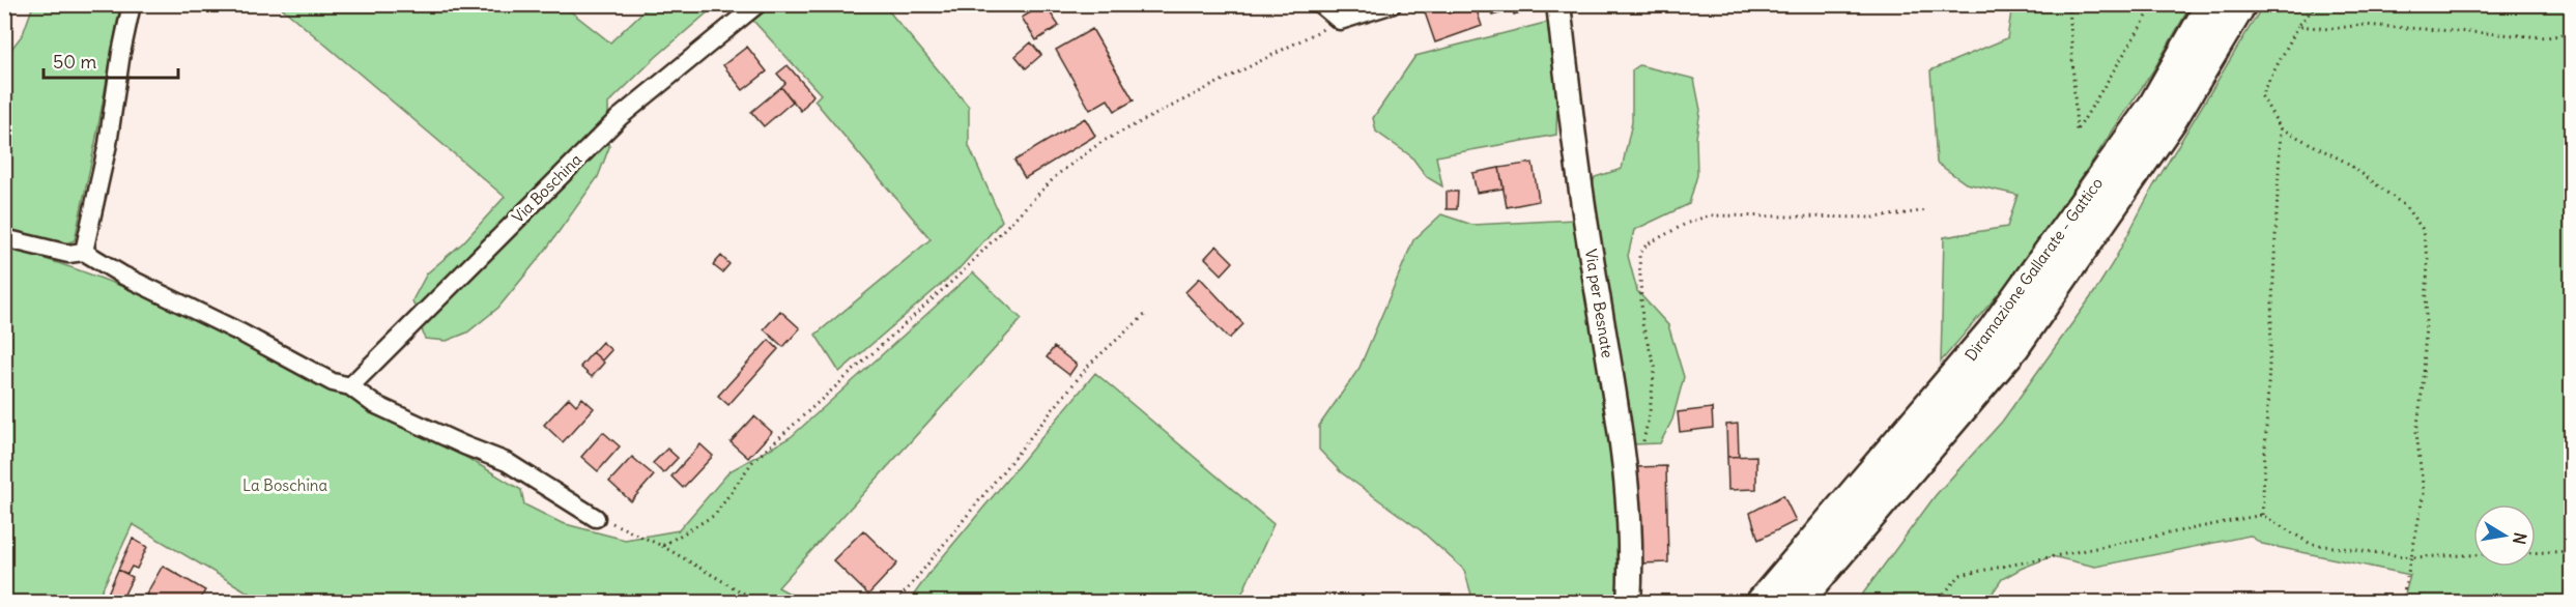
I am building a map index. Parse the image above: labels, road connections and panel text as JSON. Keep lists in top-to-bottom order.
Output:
{
  "streets": {
    "highway": ["Diramazione Gallarate - Gattico"],
    "street": ["Via Boschina", "Via per Besnate"]
  },
  "parks": ["La Boschina"],
  "scale_bar": "50 m",
  "north": "right"
}
